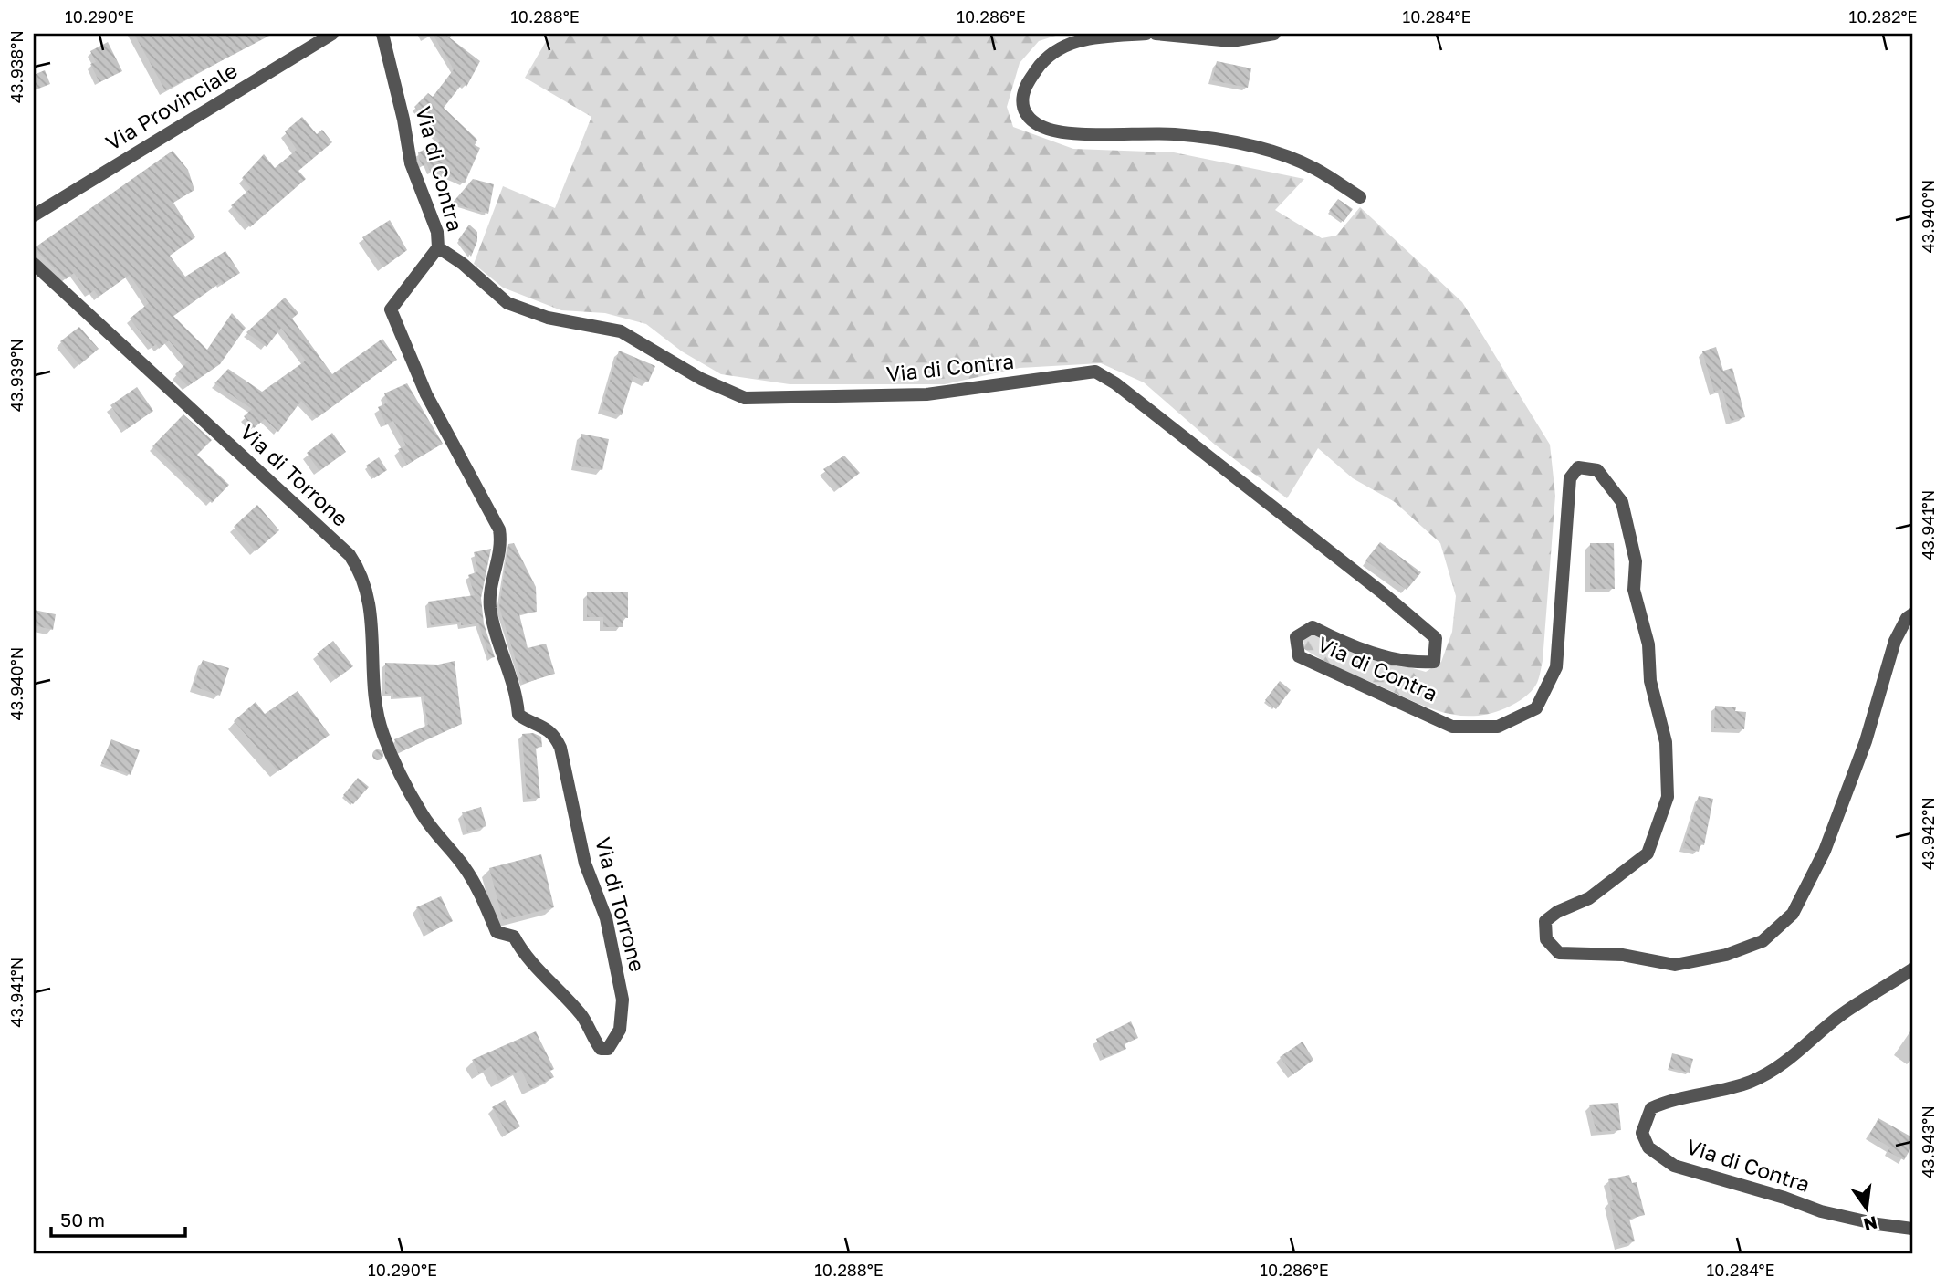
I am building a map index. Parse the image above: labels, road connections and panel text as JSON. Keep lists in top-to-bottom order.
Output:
{
  "streets": {
    "street": ["Via Provinciale", "Via di Contra", "Via di Torrone"]
  },
  "crossings": [
    ["Via di Contra", "Via di Torrone"]
  ],
  "scale_bar": "50 m",
  "north": "bottom",
  "coordinates": [
    "10.290°E",
    "10.288°E",
    "10.286°E",
    "10.284°E",
    "10.282°E",
    "43.938°N",
    "43.940°N",
    "43.939°N",
    "43.941°N",
    "43.942°N",
    "43.943°N"
  ]
}
